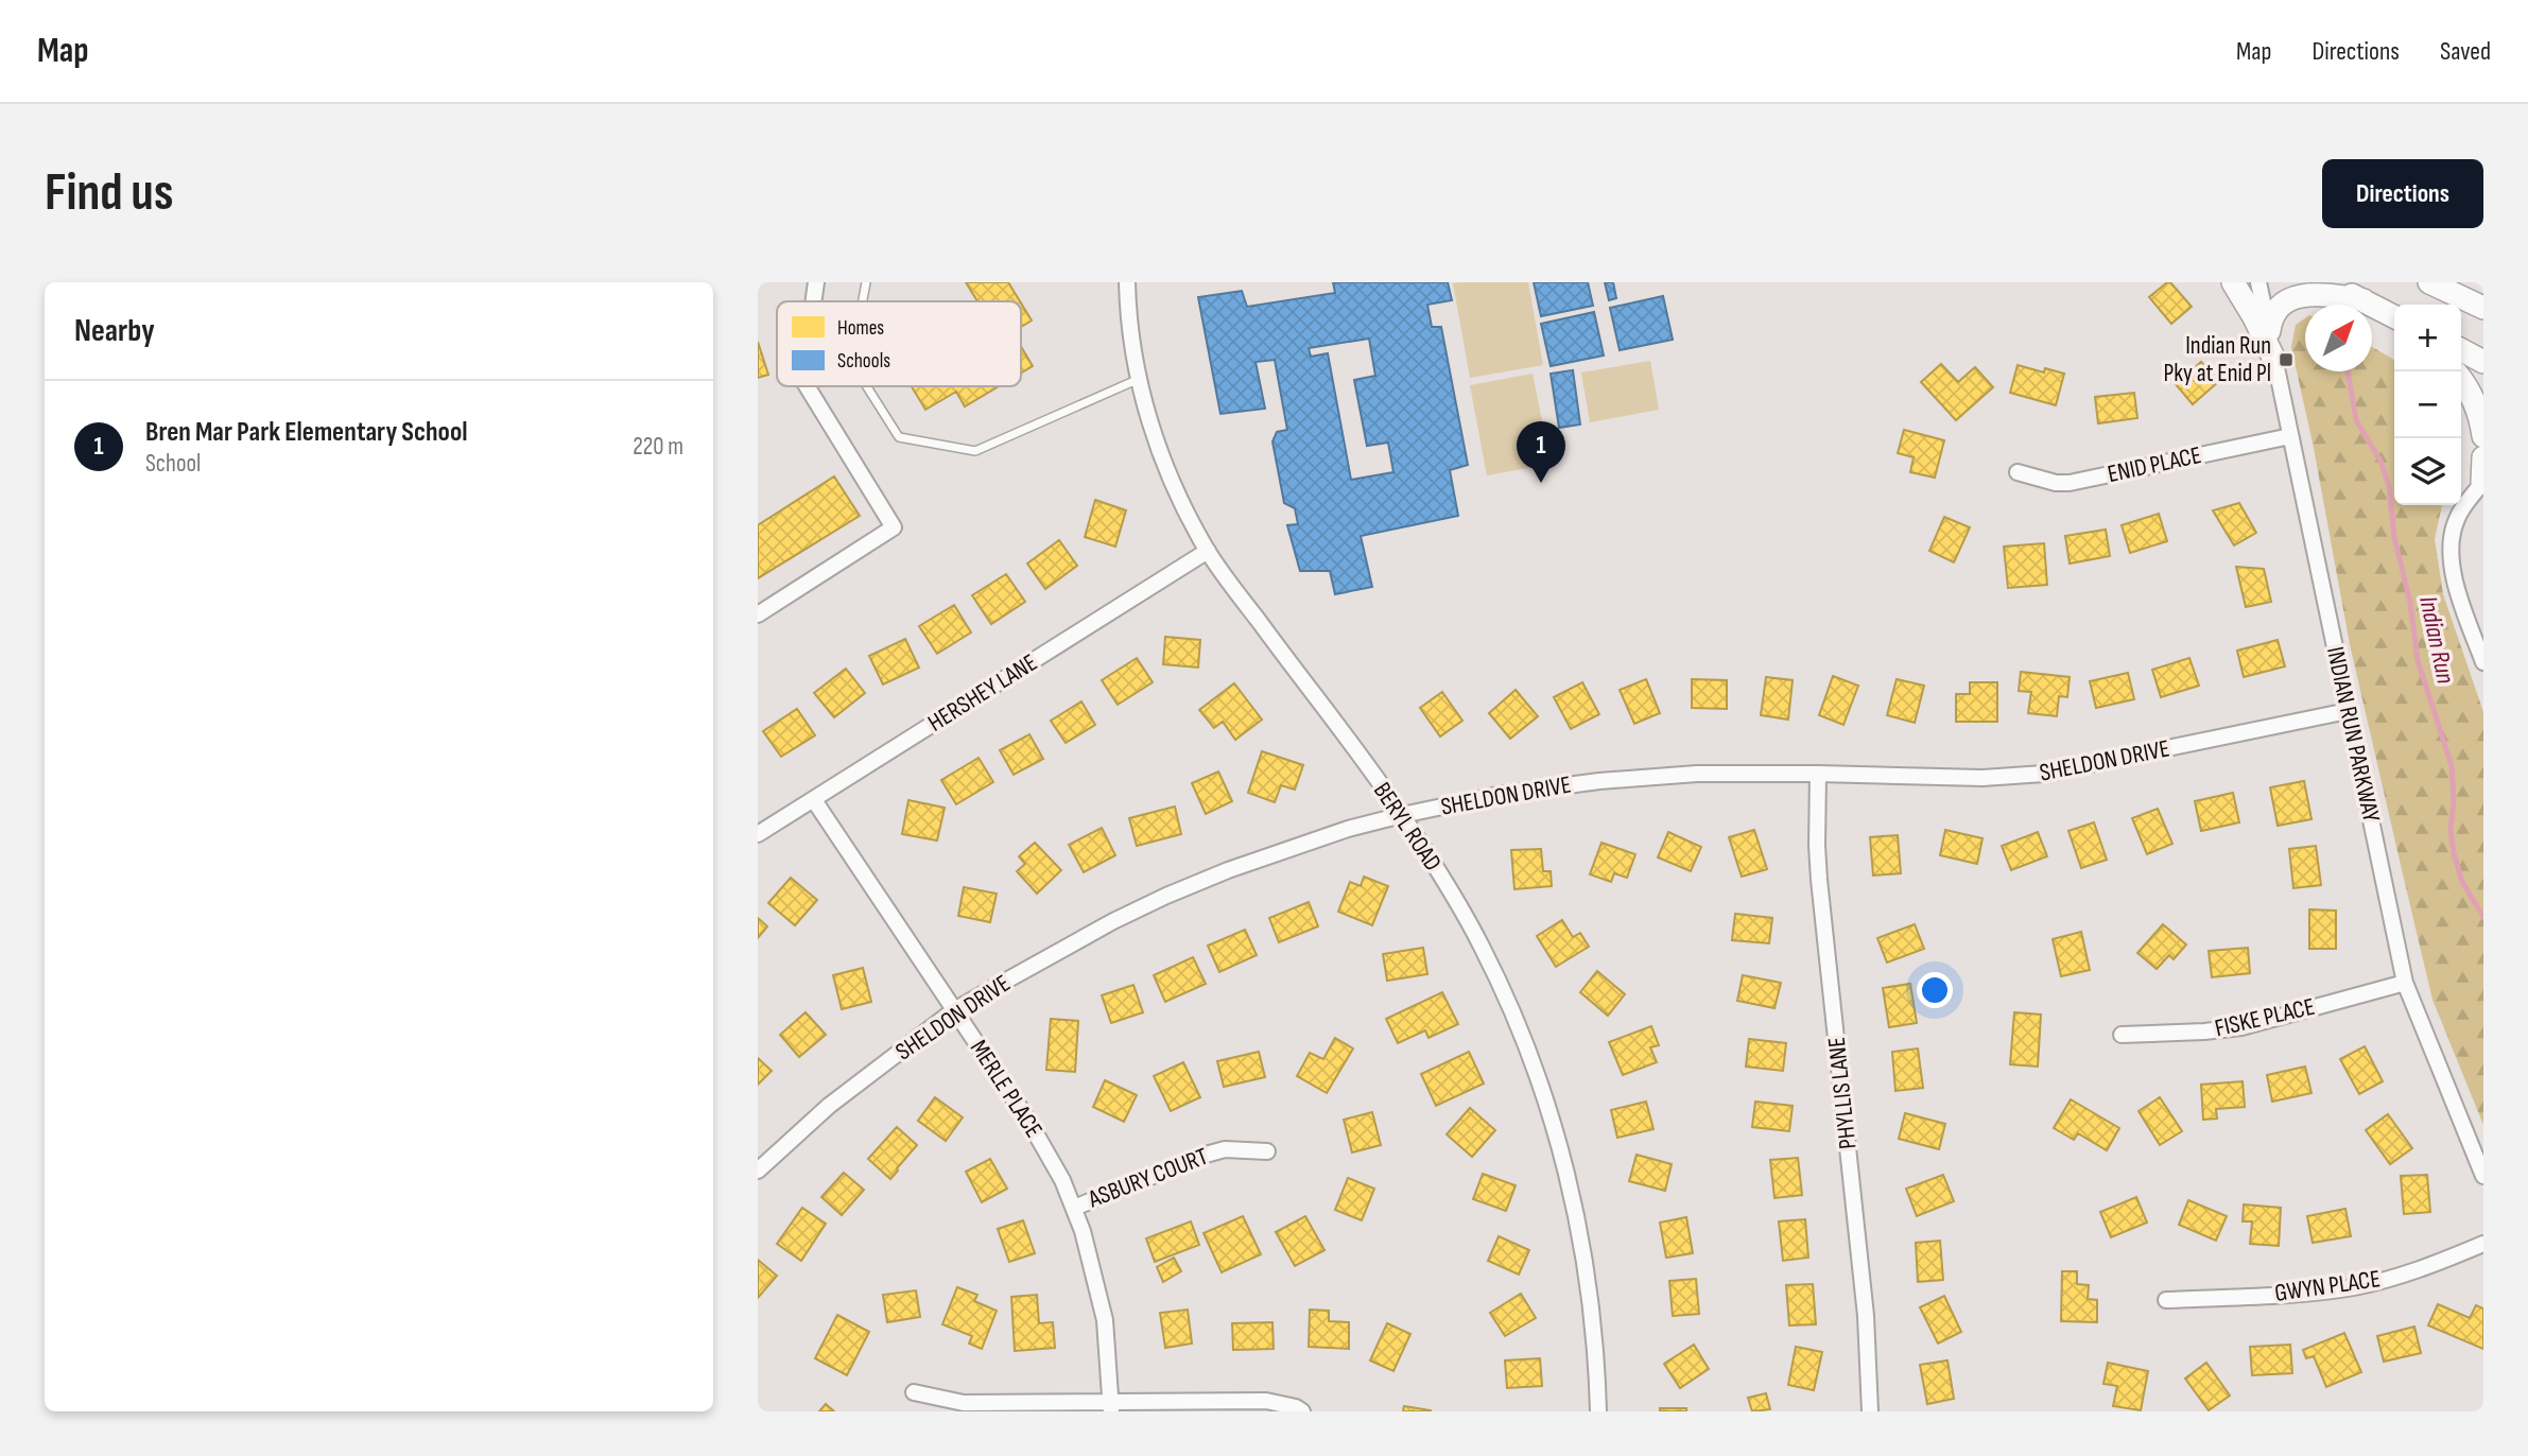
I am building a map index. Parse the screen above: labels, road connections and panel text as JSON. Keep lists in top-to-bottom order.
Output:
{
  "streets": {
    "street": [
      "ENID PLACE",
      "HERSHEY LANE",
      "INDIAN RUN PARKWAY",
      "SHELDON DRIVE",
      "BERYL ROAD",
      "FISKE PLACE",
      "MERLE PLACE",
      "PHYLLIS LANE",
      "ASBURY COURT",
      "GWYN PLACE"
    ]
  },
  "crossings": [
    ["ENID PLACE", "INDIAN RUN PARKWAY"],
    ["HERSHEY LANE", "BERYL ROAD"],
    ["HERSHEY LANE", "MERLE PLACE"],
    ["INDIAN RUN PARKWAY", "SHELDON DRIVE"],
    ["INDIAN RUN PARKWAY", "FISKE PLACE"],
    ["SHELDON DRIVE", "BERYL ROAD"],
    ["SHELDON DRIVE", "MERLE PLACE"],
    ["SHELDON DRIVE", "PHYLLIS LANE"],
    ["MERLE PLACE", "ASBURY COURT"]
  ],
  "water": ["Indian Run"],
  "places": {
    "transit": ["Indian Run Pky at Enid Pl"]
  },
  "legend": ["Homes", "Schools"],
  "north": "top right",
  "page": {
    "header": "Map",
    "nav": ["Map", "Directions", "Saved"],
    "buttons": "Directions",
    "title": "Find us",
    "heading": "Nearby",
    "map_buttons": ["+", "−"],
    "list": [
      {
        "mark": "1",
        "name": "Bren Mar Park Elementary School",
        "note": "School",
        "value": "220 m"
      }
    ],
    "pins": "1"
  }
}
